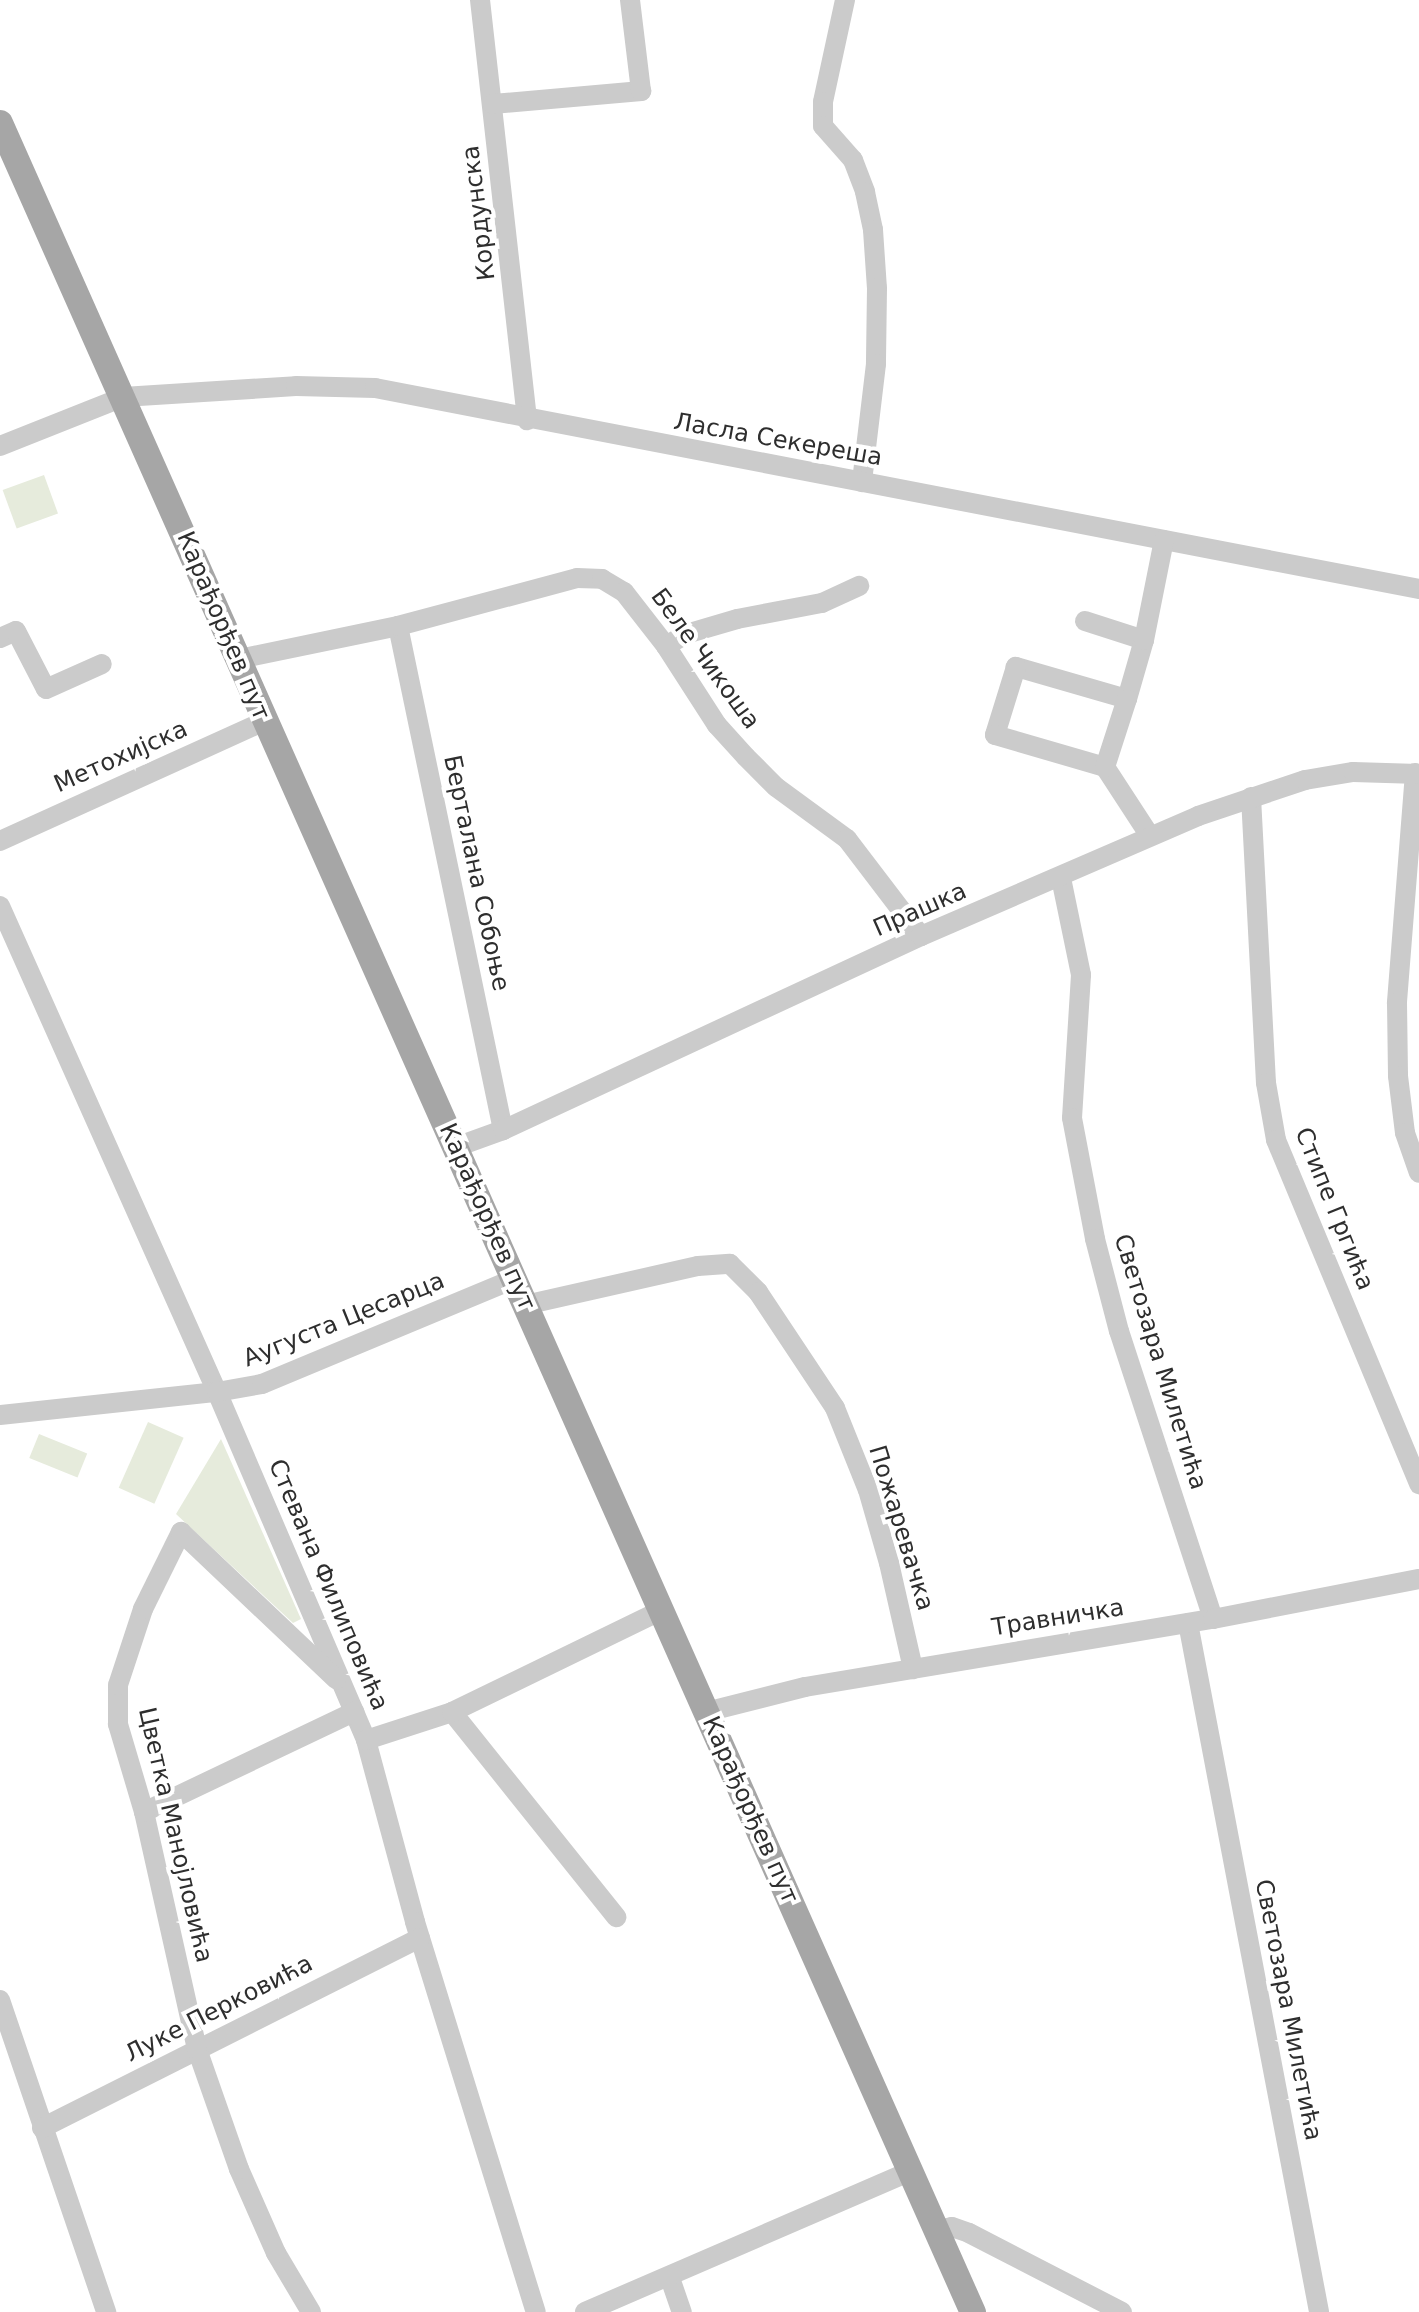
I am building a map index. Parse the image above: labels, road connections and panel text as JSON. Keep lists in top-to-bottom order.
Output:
{
  "streets": {
    "main road": ["Карађорђев пут"],
    "street": [
      "Кордунска",
      "Ласла Секереша",
      "Беле Чикоша",
      "Метохијска",
      "Берталана Собоње",
      "Прашка",
      "Стипе Гргића",
      "Аугуста Цесарца",
      "Светозара Милетића",
      "Пожаревачка",
      "Стевана Филиповића",
      "Травничка",
      "Цветка Манојловића",
      "Луке Перковића"
    ]
  },
  "crossings": [
    ["Кордунска", "Ласла Секереша"],
    ["Ласла Секереша", "Карађорђев пут"],
    ["Карађорђев пут", "Беле Чикоша"],
    ["Карађорђев пут", "Метохијска"],
    ["Карађорђев пут", "Прашка"],
    ["Карађорђев пут", "Аугуста Цесарца"],
    ["Карађорђев пут", "Пожаревачка"],
    ["Карађорђев пут", "Травничка"],
    ["Беле Чикоша", "Берталана Собоње"],
    ["Беле Чикоша", "Прашка"],
    ["Берталана Собоње", "Прашка"],
    ["Прашка", "Стипе Гргића"],
    ["Прашка", "Светозара Милетића"],
    ["Аугуста Цесарца", "Стевана Филиповића"],
    ["Светозара Милетића", "Травничка"],
    ["Пожаревачка", "Травничка"],
    ["Стевана Филиповића", "Цветка Манојловића"],
    ["Стевана Филиповића", "Луке Перковића"],
    ["Цветка Манојловића", "Луке Перковића"]
  ]
}
